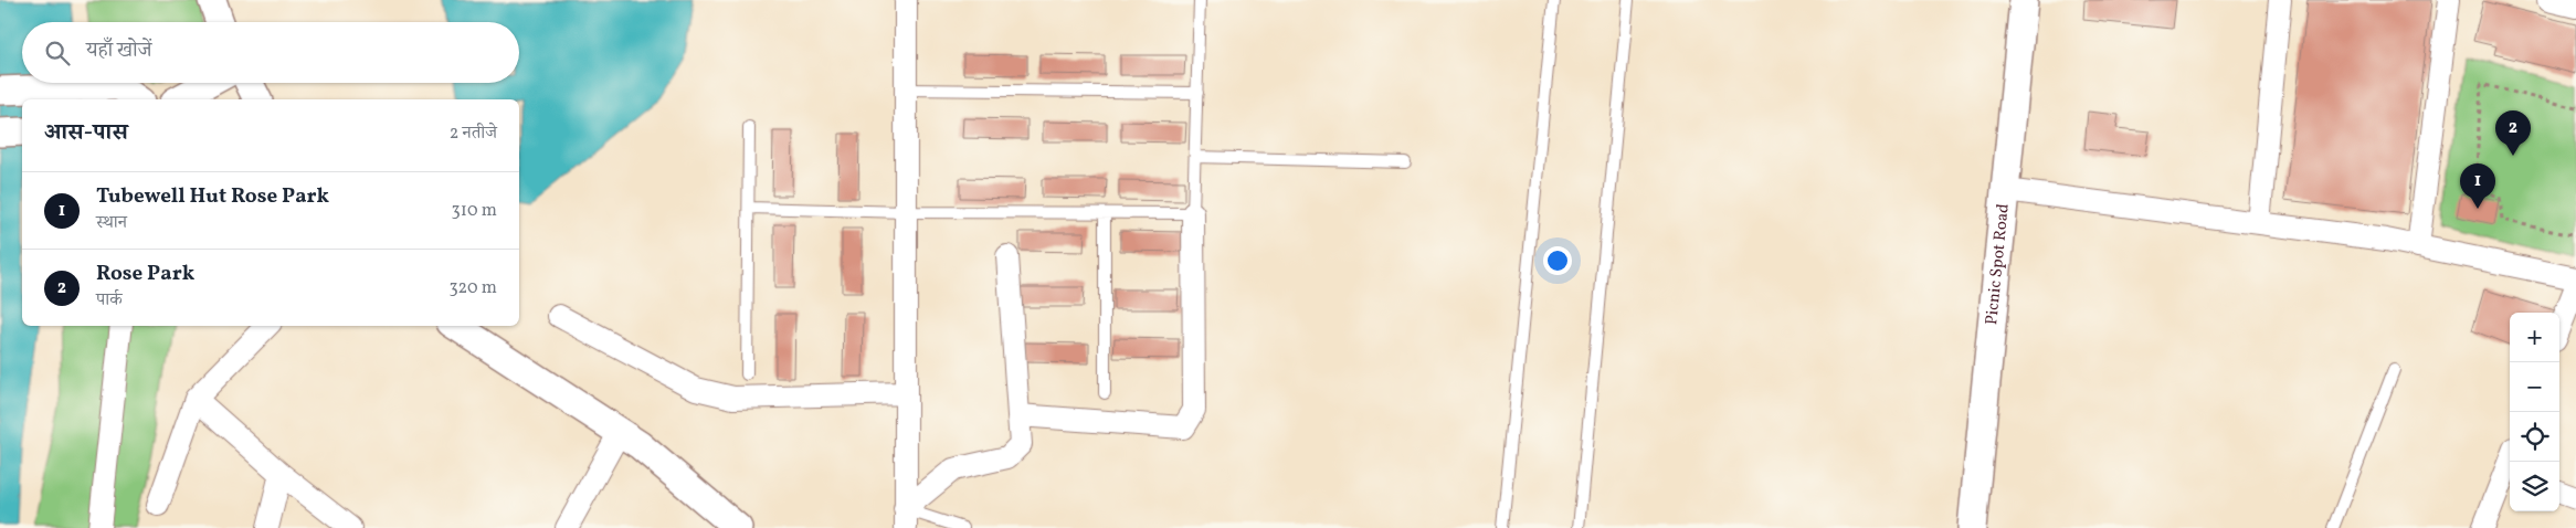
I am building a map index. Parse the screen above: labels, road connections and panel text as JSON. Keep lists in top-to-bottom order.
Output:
{
  "streets": {
    "street": ["Picnic Spot Road"]
  },
  "page": {
    "search": "यहाँ खोजें",
    "heading": ["आस-पास", "2 नतीजे"],
    "pins": ["2", "1"],
    "list": [
      {
        "mark": "1",
        "name": "Tubewell Hut Rose Park",
        "note": "स्थान",
        "value": "310 m"
      },
      {
        "mark": "2",
        "name": "Rose Park",
        "note": "पार्क",
        "value": "320 m"
      }
    ],
    "map_buttons": ["+", "−"]
  }
}
